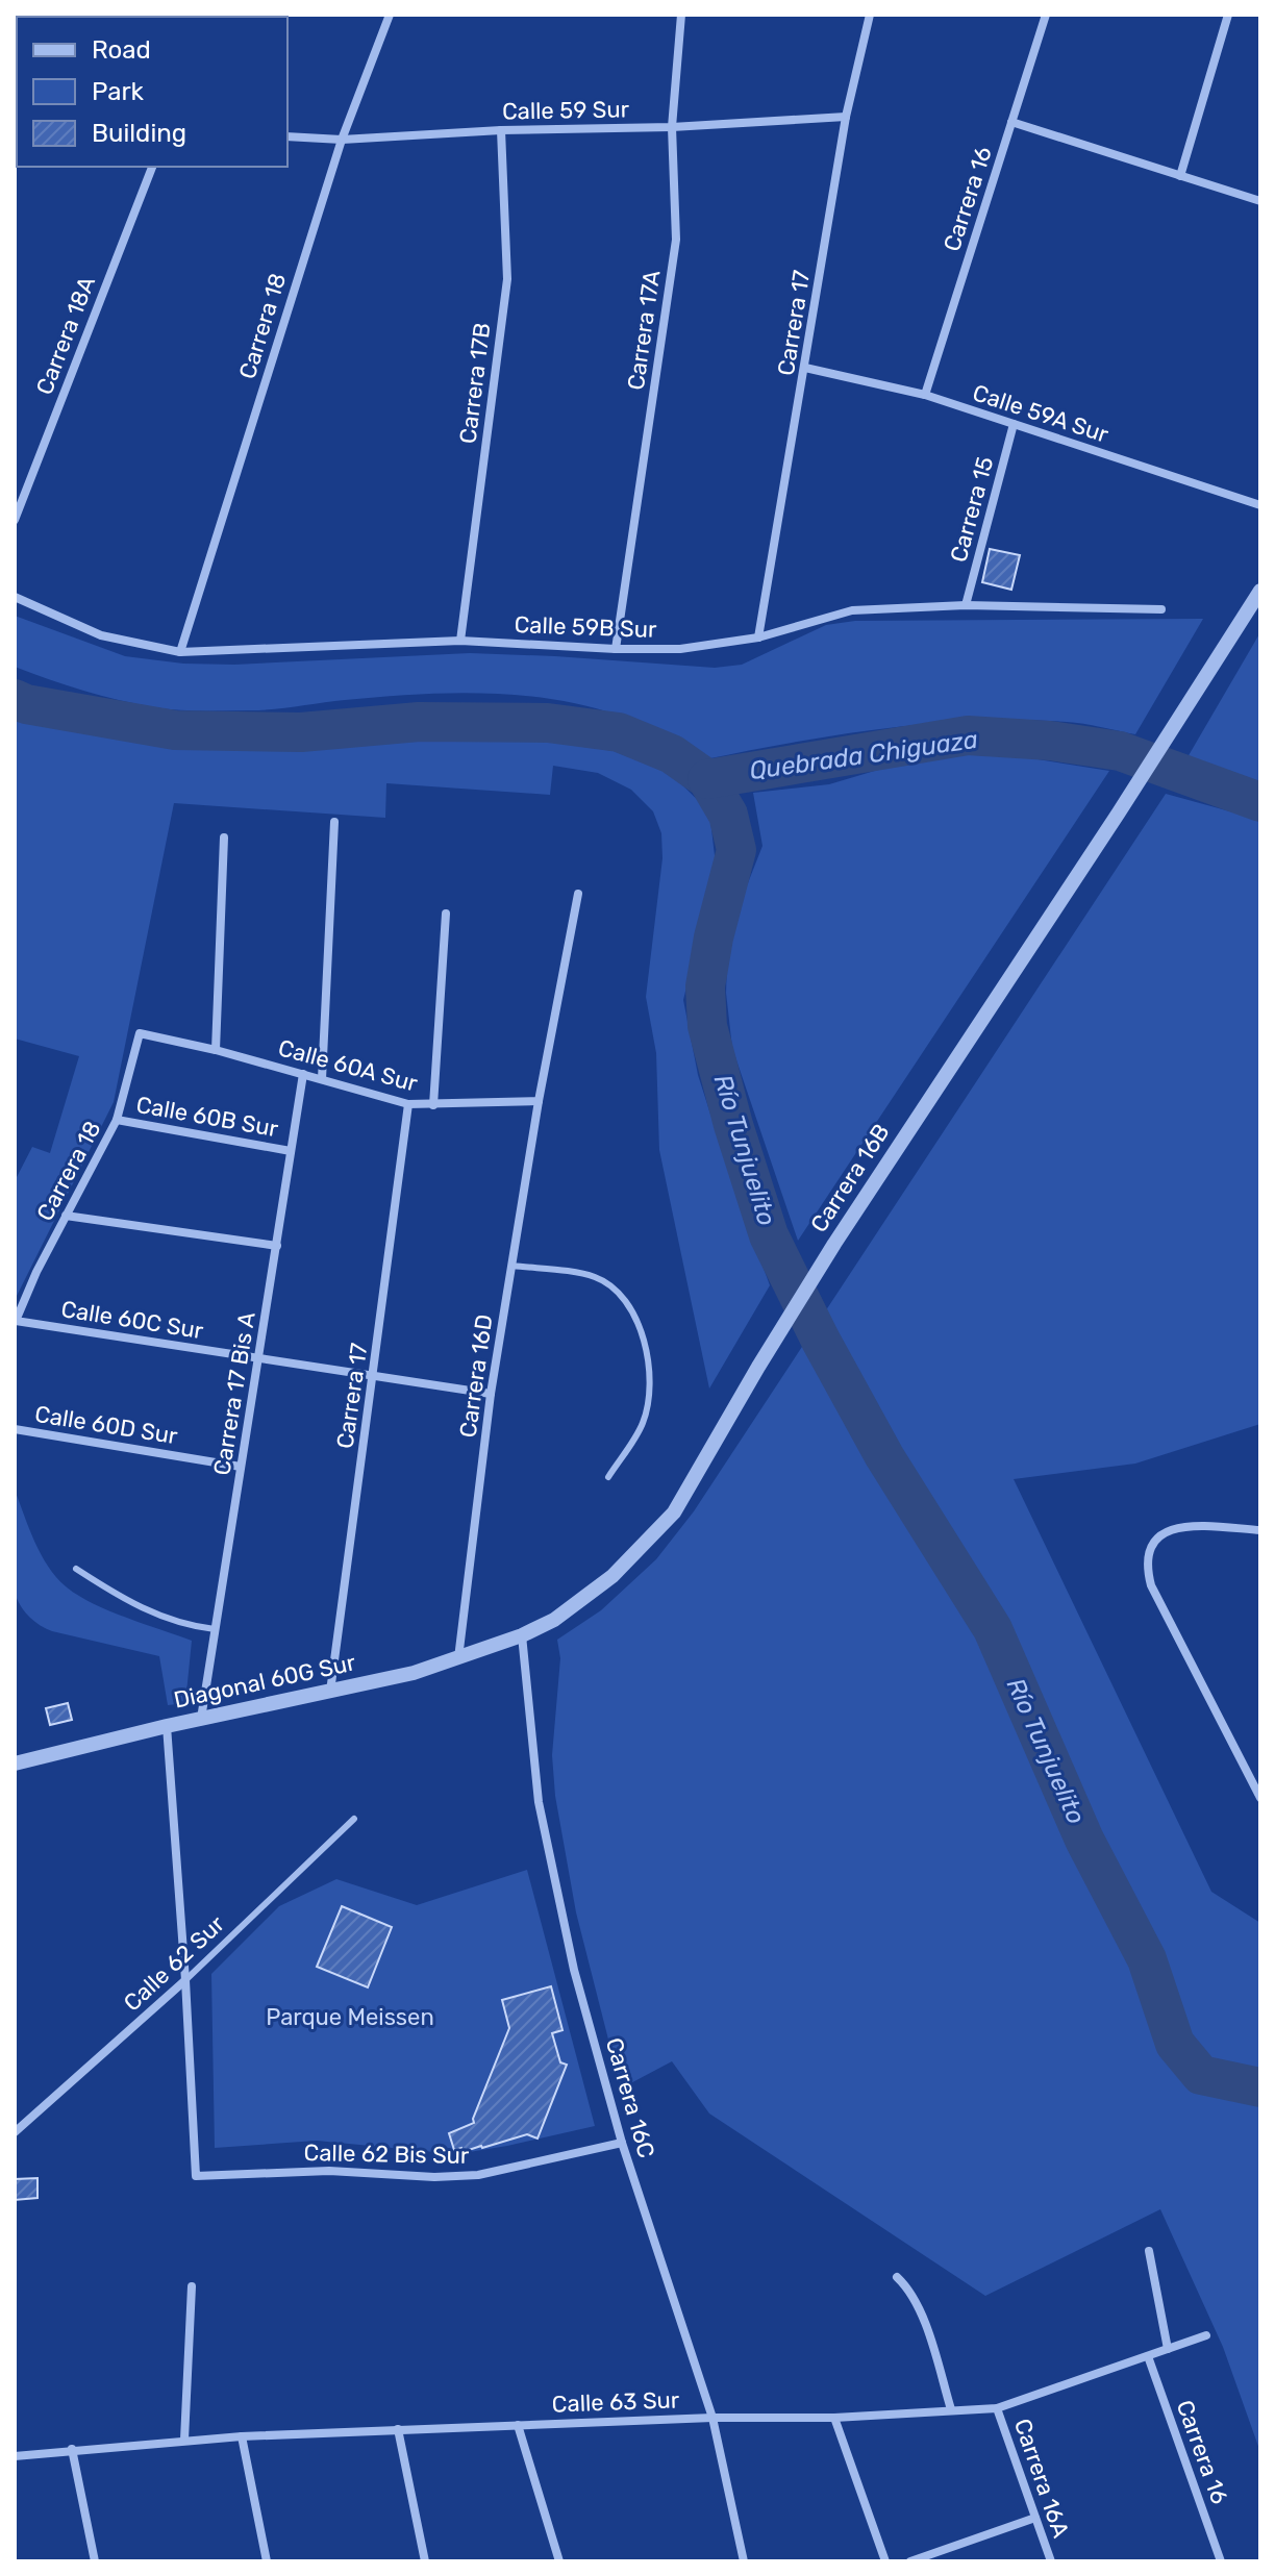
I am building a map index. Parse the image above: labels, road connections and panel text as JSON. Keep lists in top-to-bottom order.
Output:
{
  "streets": {
    "street": [
      "Calle 59 Sur",
      "Carrera 16",
      "Carrera 17",
      "Carrera 18",
      "Carrera 17A",
      "Carrera 18A",
      "Carrera 17B",
      "Calle 59A Sur",
      "Carrera 15",
      "Calle 59B Sur",
      "Calle 60A Sur",
      "Calle 60B Sur",
      "Carrera 16B",
      "Calle 60C Sur",
      "Carrera 16D",
      "Carrera 17 Bis A",
      "Calle 60D Sur",
      "Diagonal 60G Sur",
      "Calle 62 Sur",
      "Carrera 16C",
      "Calle 62 Bis Sur",
      "Calle 63 Sur",
      "Carrera 16A"
    ]
  },
  "crossings": [
    ["Calle 59 Sur", "Carrera 17"],
    ["Calle 59 Sur", "Carrera 18"],
    ["Calle 59 Sur", "Carrera 17A"],
    ["Calle 59 Sur", "Carrera 17B"],
    ["Carrera 16", "Calle 59A Sur"],
    ["Carrera 16", "Calle 63 Sur"],
    ["Carrera 17", "Calle 59A Sur"],
    ["Carrera 17", "Calle 59B Sur"],
    ["Carrera 17", "Calle 60A Sur"],
    ["Carrera 17", "Calle 60C Sur"],
    ["Carrera 17", "Diagonal 60G Sur"],
    ["Carrera 18", "Calle 59B Sur"],
    ["Carrera 18", "Calle 60A Sur"],
    ["Carrera 18", "Calle 60B Sur"],
    ["Carrera 18", "Calle 60C Sur"],
    ["Carrera 17A", "Calle 59B Sur"],
    ["Carrera 17B", "Calle 59B Sur"],
    ["Calle 59A Sur", "Carrera 15"],
    ["Carrera 15", "Calle 59B Sur"],
    ["Calle 60A Sur", "Carrera 16D"],
    ["Calle 60A Sur", "Carrera 17 Bis A"],
    ["Calle 60B Sur", "Carrera 17 Bis A"],
    ["Carrera 16B", "Diagonal 60G Sur"],
    ["Carrera 16B", "Carrera 16C"],
    ["Calle 60C Sur", "Carrera 16D"],
    ["Calle 60C Sur", "Carrera 17 Bis A"],
    ["Carrera 16D", "Diagonal 60G Sur"],
    ["Carrera 17 Bis A", "Calle 60D Sur"],
    ["Carrera 17 Bis A", "Diagonal 60G Sur"],
    ["Diagonal 60G Sur", "Carrera 16C"],
    ["Calle 62 Sur", "Calle 62 Bis Sur"],
    ["Carrera 16C", "Calle 62 Bis Sur"],
    ["Carrera 16C", "Calle 63 Sur"],
    ["Calle 63 Sur", "Carrera 16A"]
  ],
  "water": ["Quebrada Chiguaza", "Río Tunjuelito"],
  "parks": ["Parque Meissen"],
  "legend": ["Road", "Park", "Building"]
}
